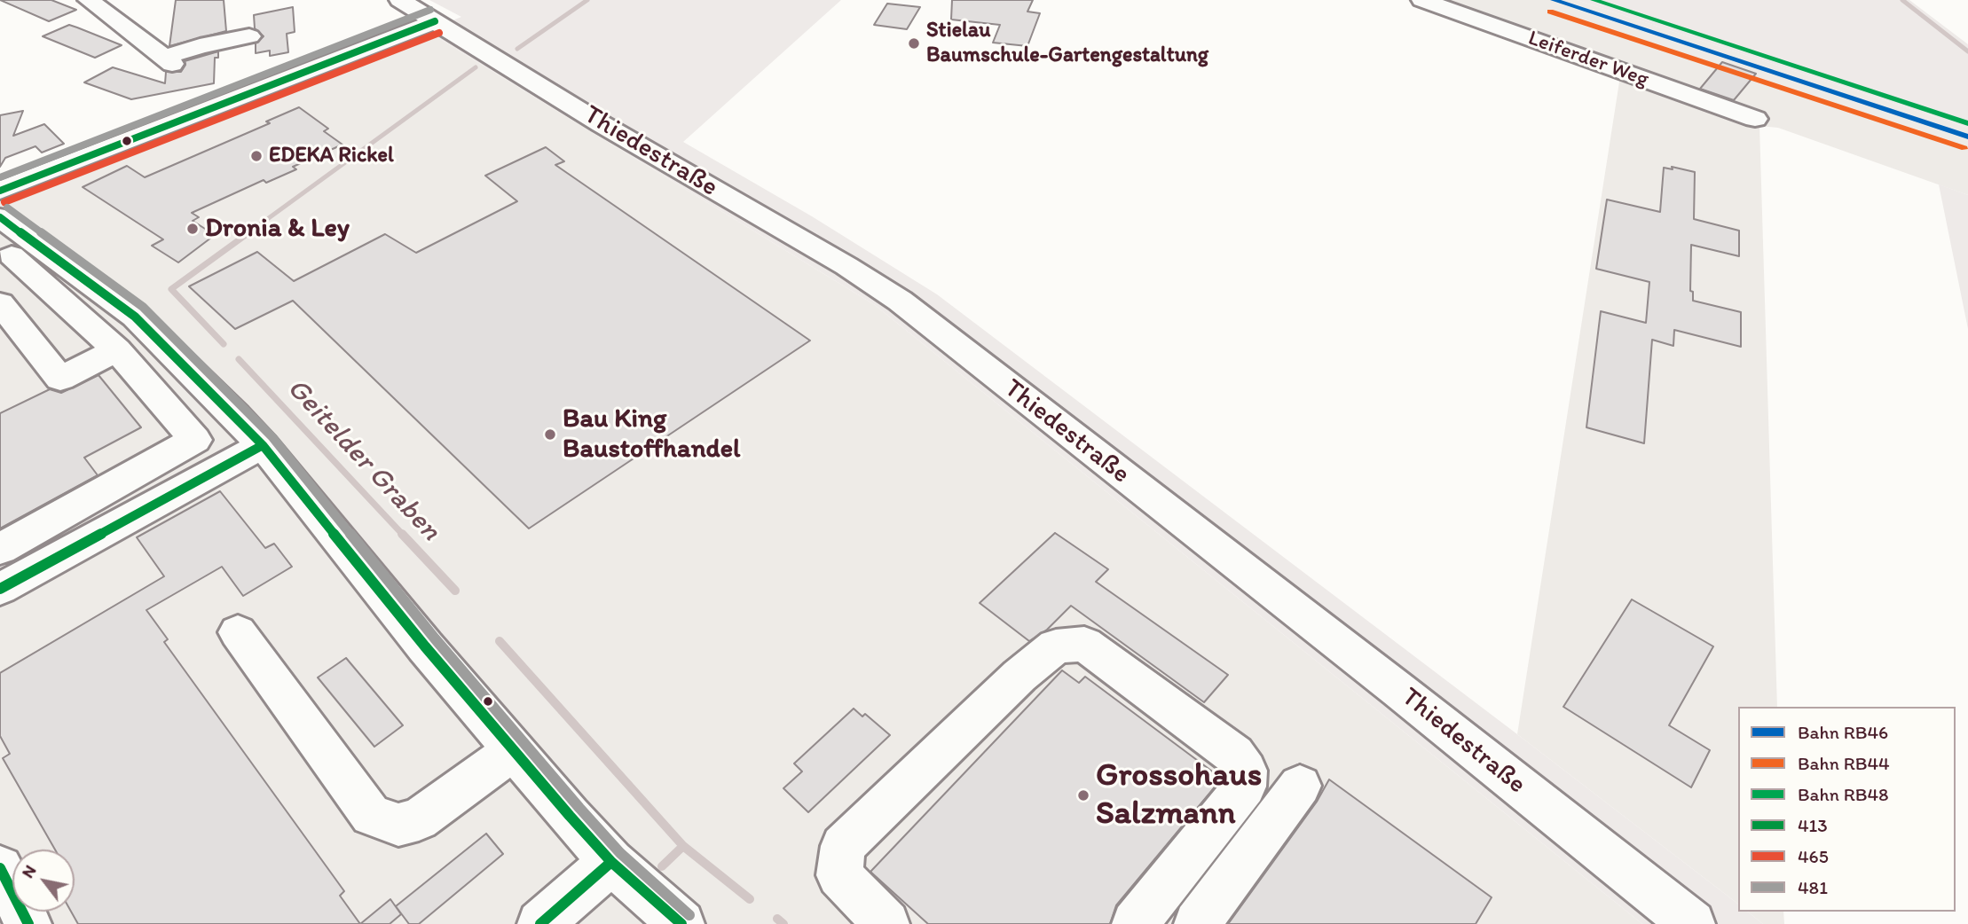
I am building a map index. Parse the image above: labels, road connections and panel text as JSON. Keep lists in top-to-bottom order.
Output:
{
  "streets": {
    "street": ["Leiferder Weg", "Thiedestraße"]
  },
  "water": ["Geitelder Graben"],
  "places": [
    "Stielau Baumschule-Gartengestaltung",
    "EDEKA Rickel",
    "Dronia & Ley",
    "Bau King Baustoffhandel",
    "Grossohaus Salzmann"
  ],
  "lines": [
    "rail line RB46",
    "rail line RB48",
    "transit line 481",
    "rail line RB44",
    "transit line 413",
    "transit line 465"
  ],
  "legend": [
    "Bahn RB46",
    "Bahn RB44",
    "Bahn RB48",
    "413",
    "465",
    "481"
  ],
  "north": "top left"
}
